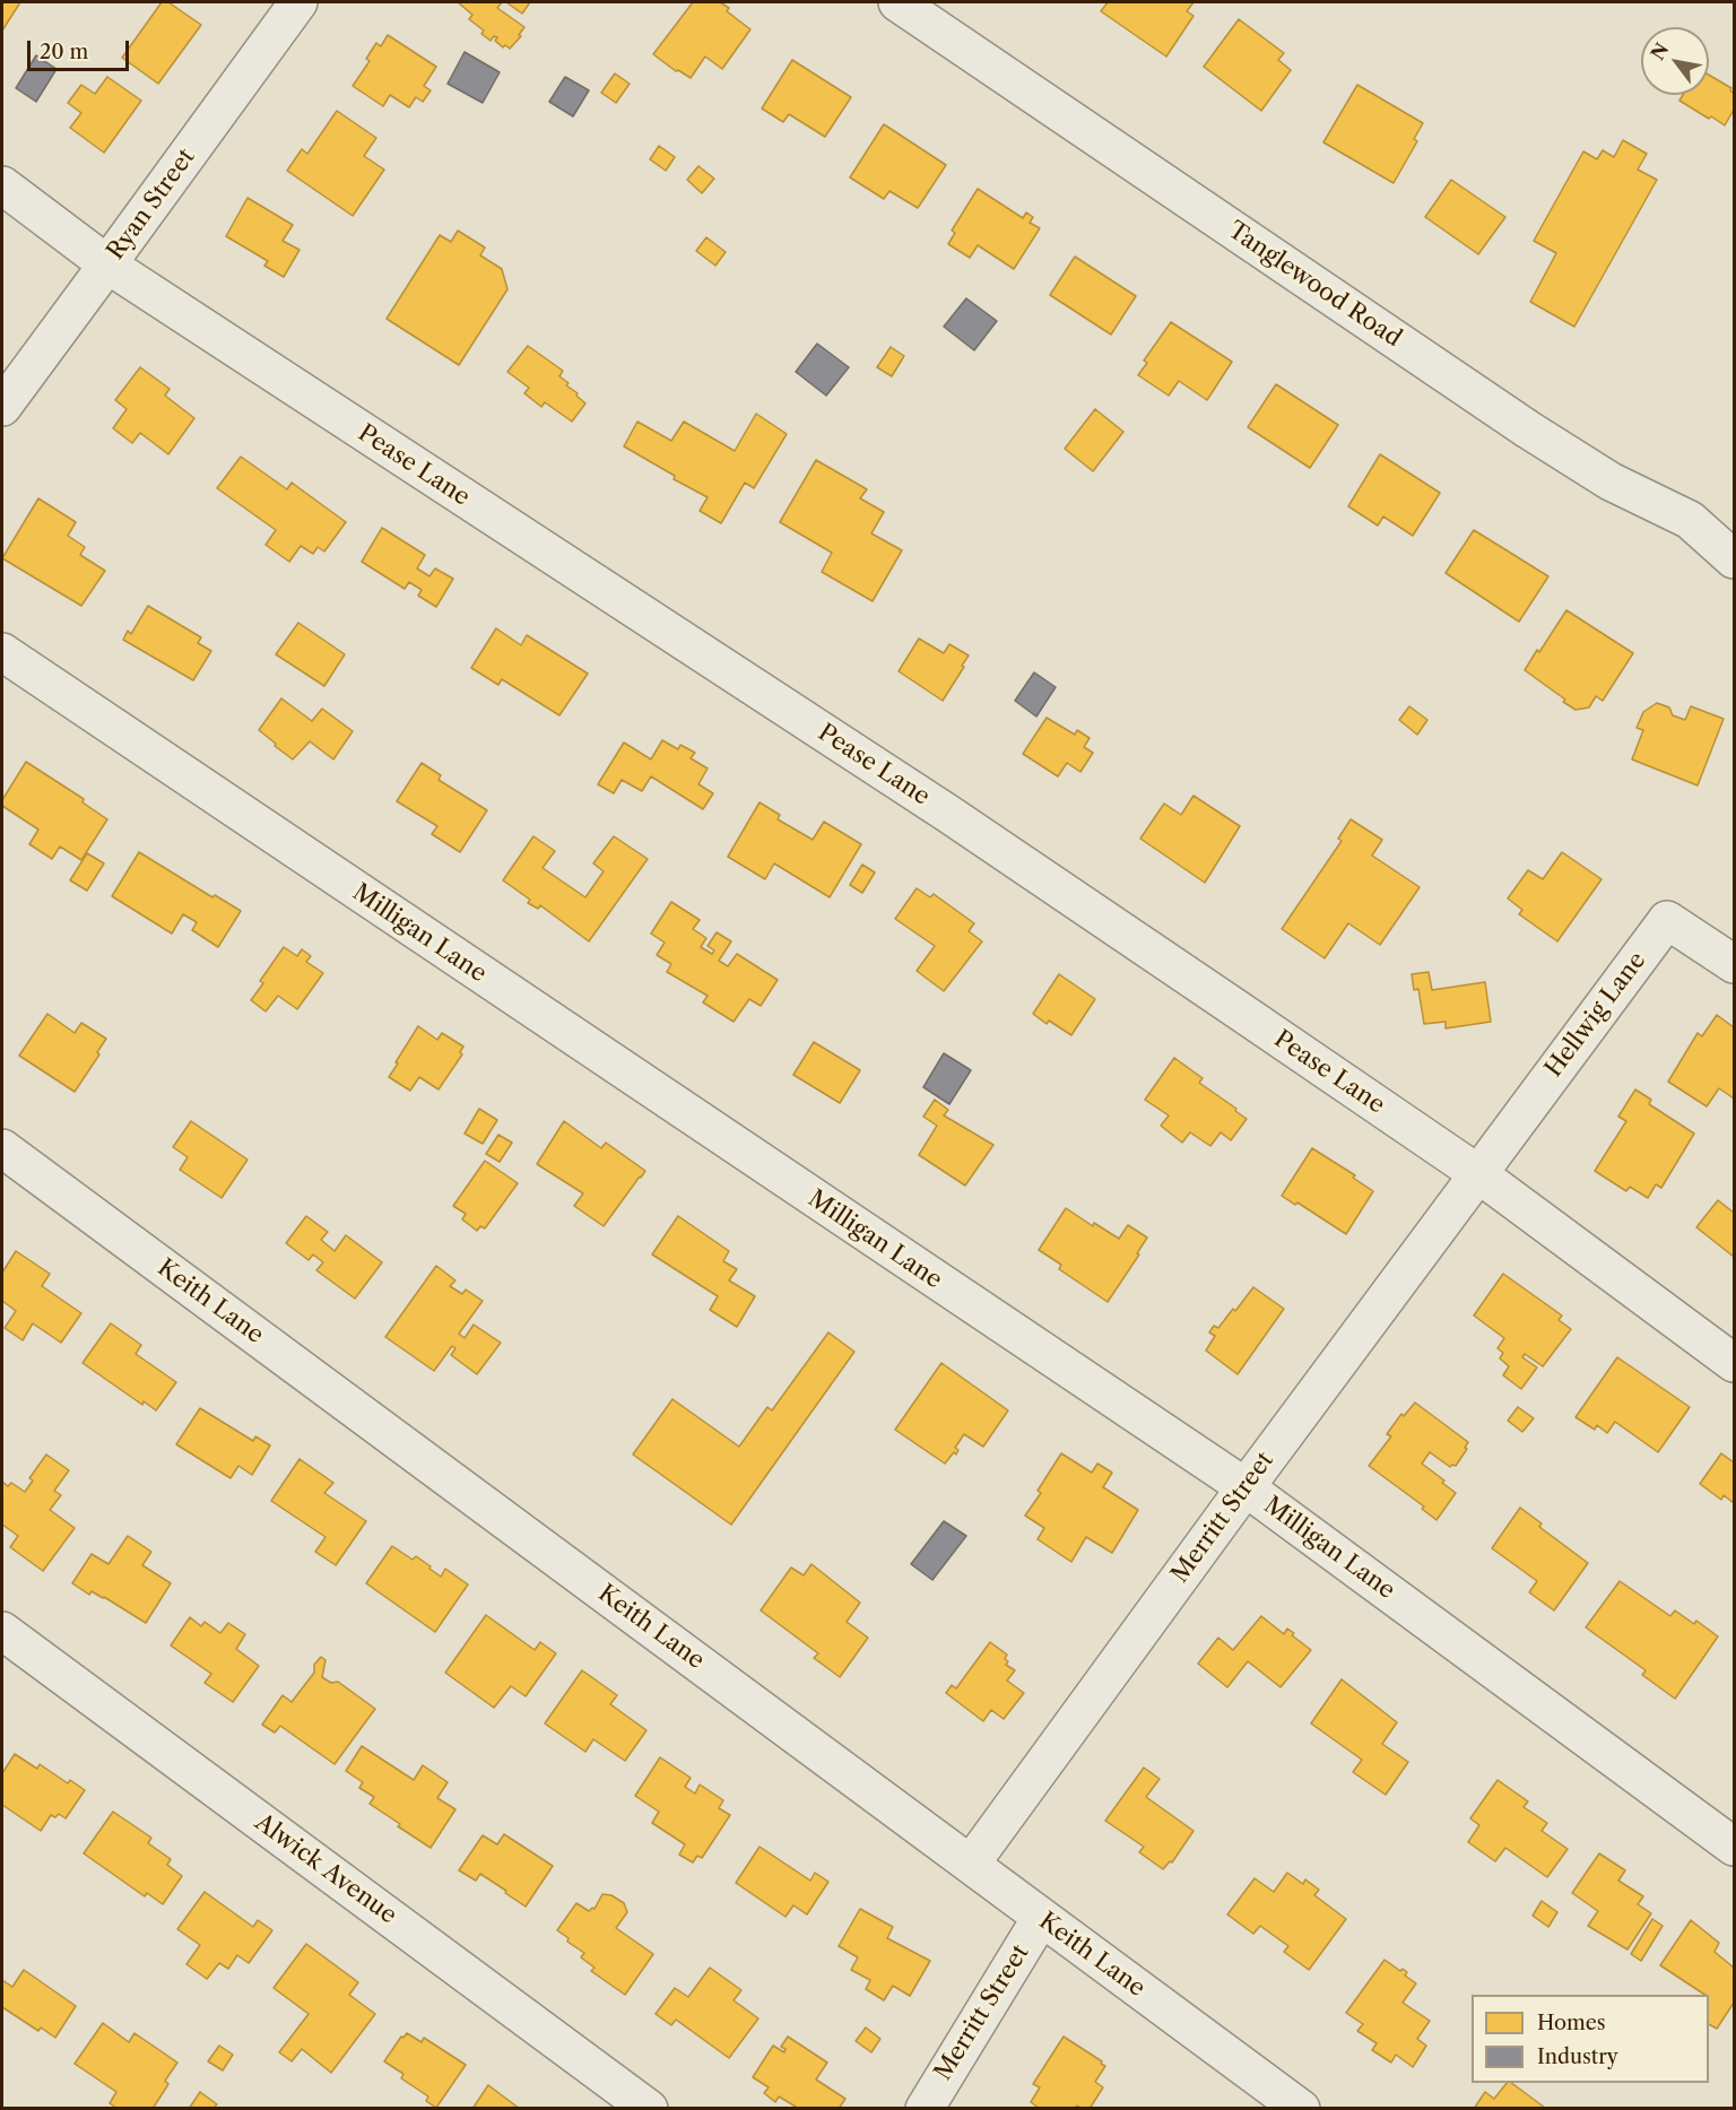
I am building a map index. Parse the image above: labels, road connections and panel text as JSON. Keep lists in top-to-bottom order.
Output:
{
  "streets": {
    "street": [
      "Ryan Street",
      "Tanglewood Road",
      "Pease Lane",
      "Milligan Lane",
      "Hellwig Lane",
      "Keith Lane",
      "Merritt Street",
      "Alwick Avenue"
    ]
  },
  "crossings": [
    ["Ryan Street", "Pease Lane"],
    ["Pease Lane", "Hellwig Lane"],
    ["Pease Lane", "Merritt Street"],
    ["Milligan Lane", "Merritt Street"],
    ["Hellwig Lane", "Merritt Street"],
    ["Keith Lane", "Merritt Street"]
  ],
  "legend": ["Homes", "Industry"],
  "scale_bar": "20 m",
  "north": "top left"
}
